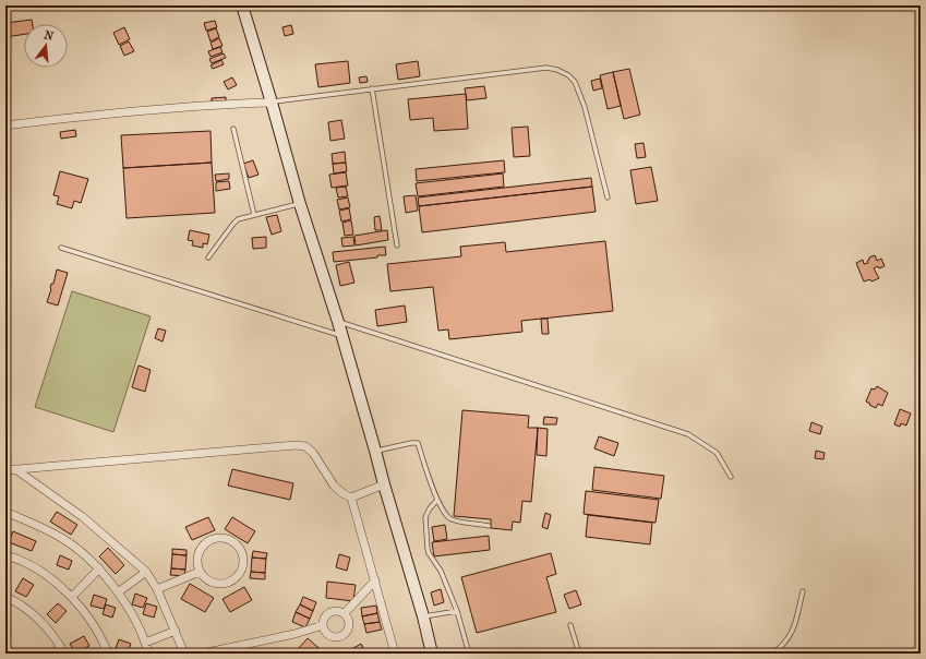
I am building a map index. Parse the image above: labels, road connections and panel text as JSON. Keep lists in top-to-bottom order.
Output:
{
  "north": "top"
}
